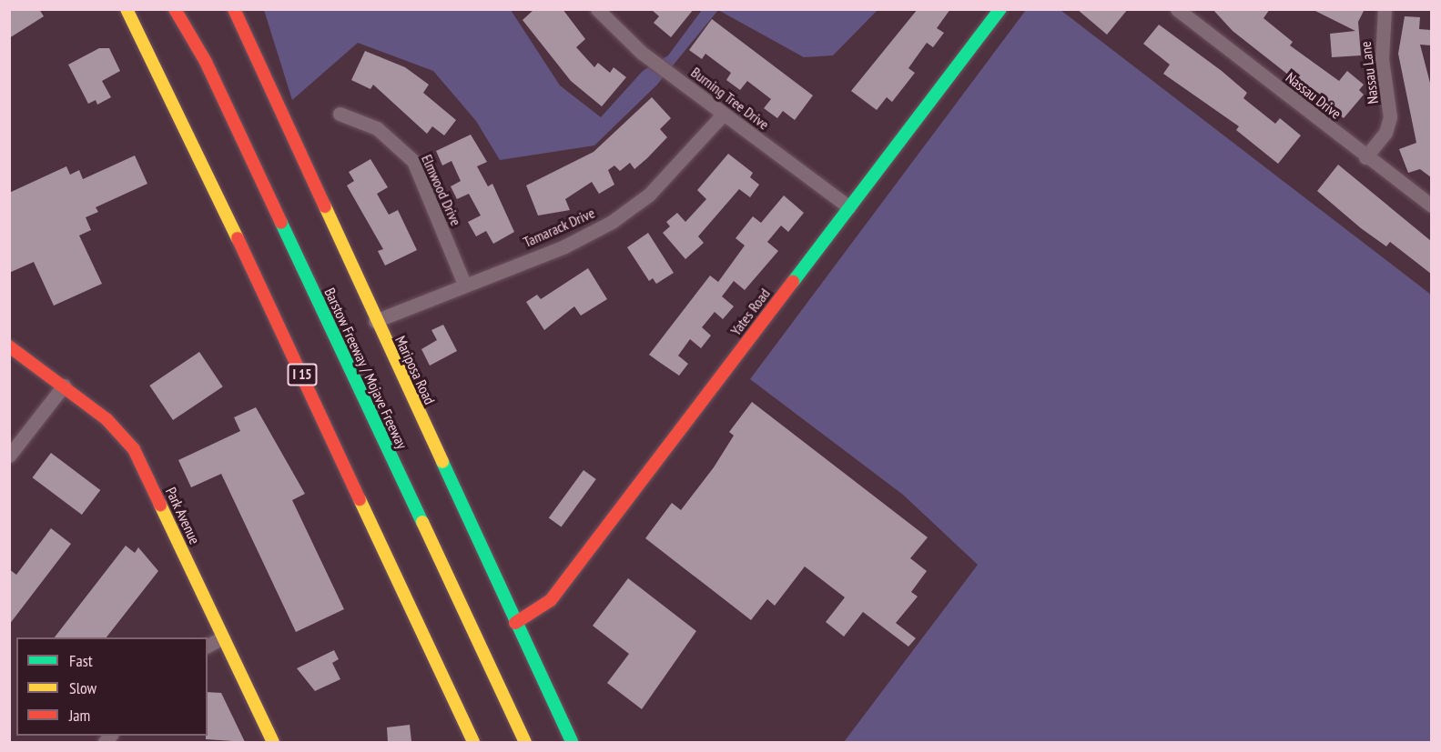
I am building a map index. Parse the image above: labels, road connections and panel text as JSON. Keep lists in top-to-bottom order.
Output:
{
  "streets": {
    "main road": [
      "Yates Road",
      "Barstow Freeway / Mojave Freeway",
      "Mariposa Road",
      "I 15",
      "Park Avenue"
    ],
    "street": [
      "Nassau Lane",
      "Nassau Drive",
      "Burning Tree Drive",
      "Elmwood Drive",
      "Tamarack Drive"
    ]
  },
  "crossings": [
    ["Nassau Lane", "Nassau Drive"],
    ["Burning Tree Drive", "Tamarack Drive"],
    ["Burning Tree Drive", "Yates Road"],
    ["Elmwood Drive", "Tamarack Drive"],
    ["Tamarack Drive", "Mariposa Road"],
    ["Yates Road", "Mariposa Road"]
  ],
  "legend": ["Fast", "Slow", "Jam"]
}
